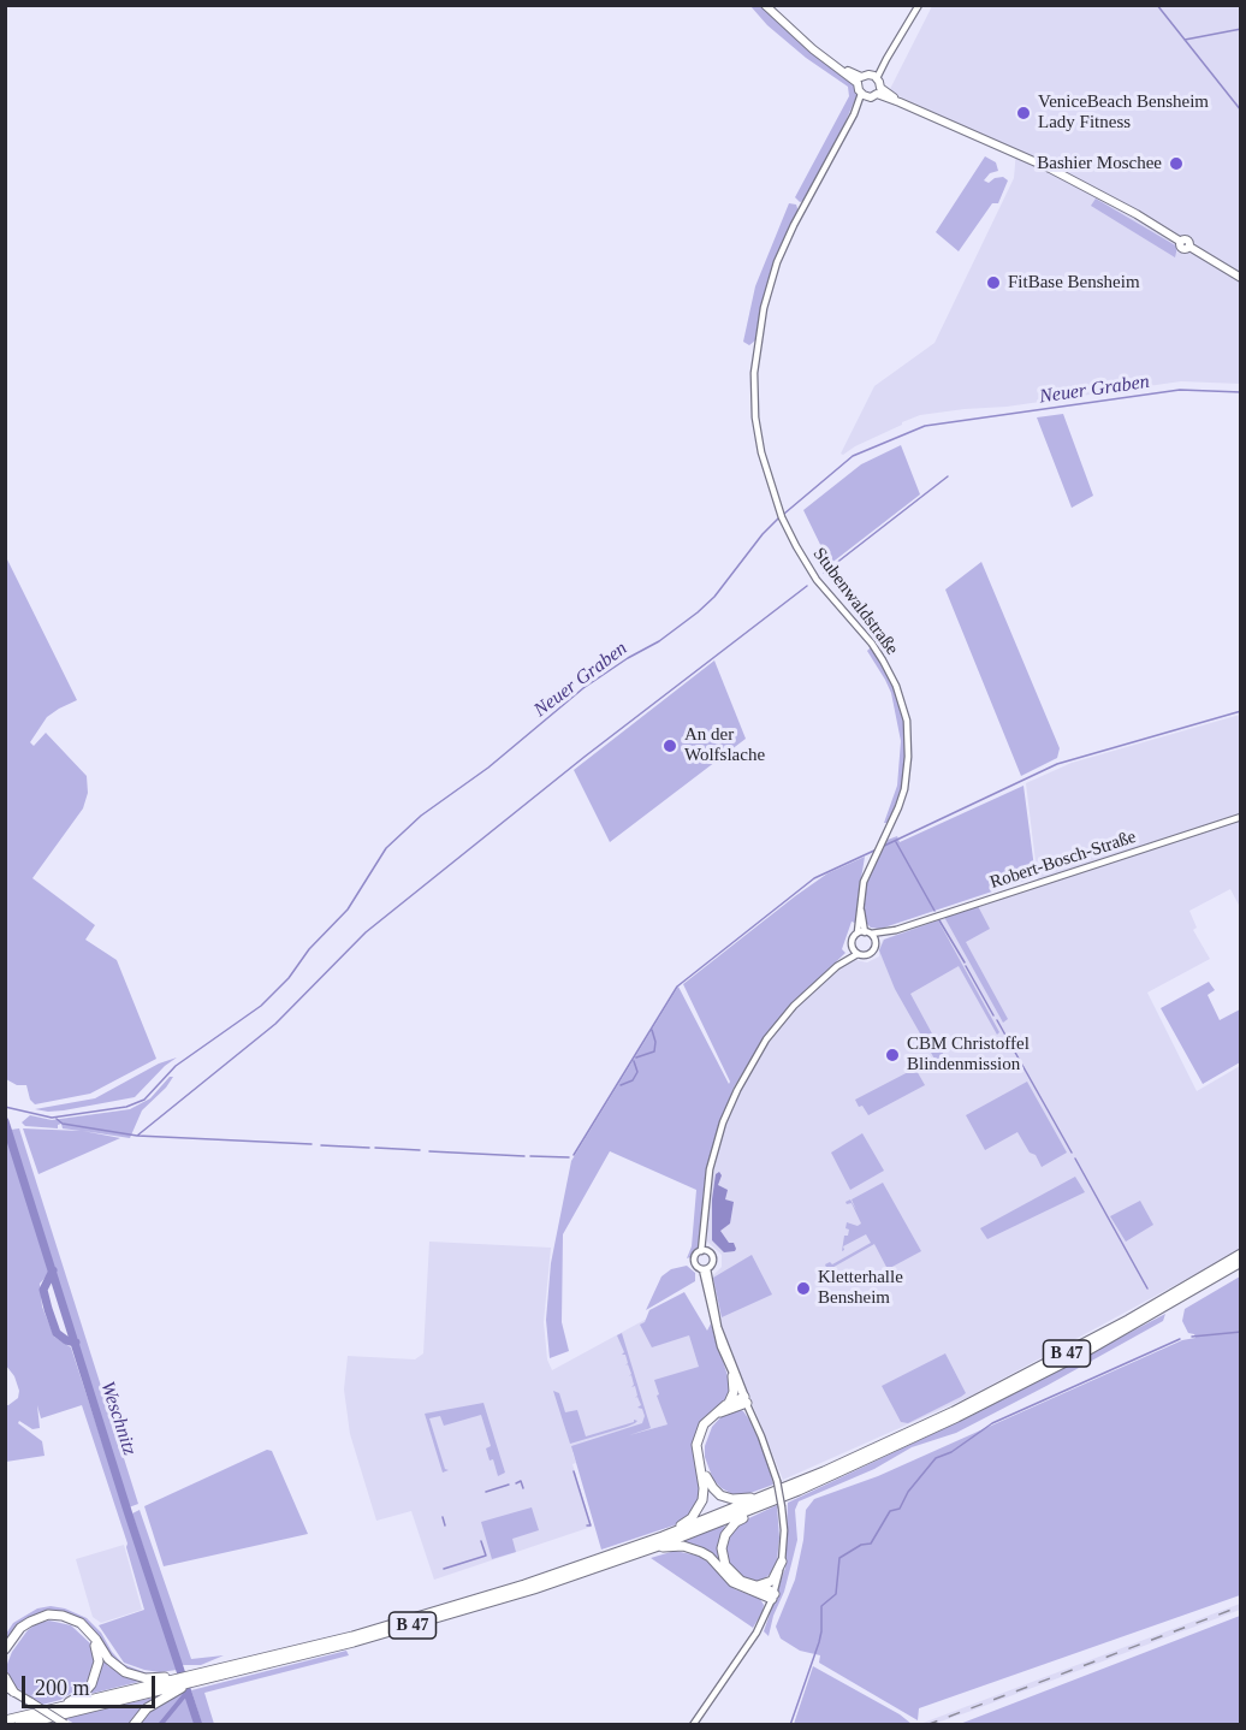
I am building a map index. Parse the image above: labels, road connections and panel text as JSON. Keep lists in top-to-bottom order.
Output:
{
  "streets": {
    "highway": ["B 47"],
    "street": ["Stubenwaldstraße", "Robert-Bosch-Straße"]
  },
  "crossings": [
    ["Stubenwaldstraße", "Robert-Bosch-Straße"]
  ],
  "water": ["Neuer Graben", "Weschnitz"],
  "places": [
    "VeniceBeach Bensheim Lady Fitness",
    "Bashier Moschee",
    "FitBase Bensheim",
    "An der Wolfslache",
    "CBM Christoffel Blindenmission",
    "Kletterhalle Bensheim"
  ],
  "scale_bar": "200 m"
}
